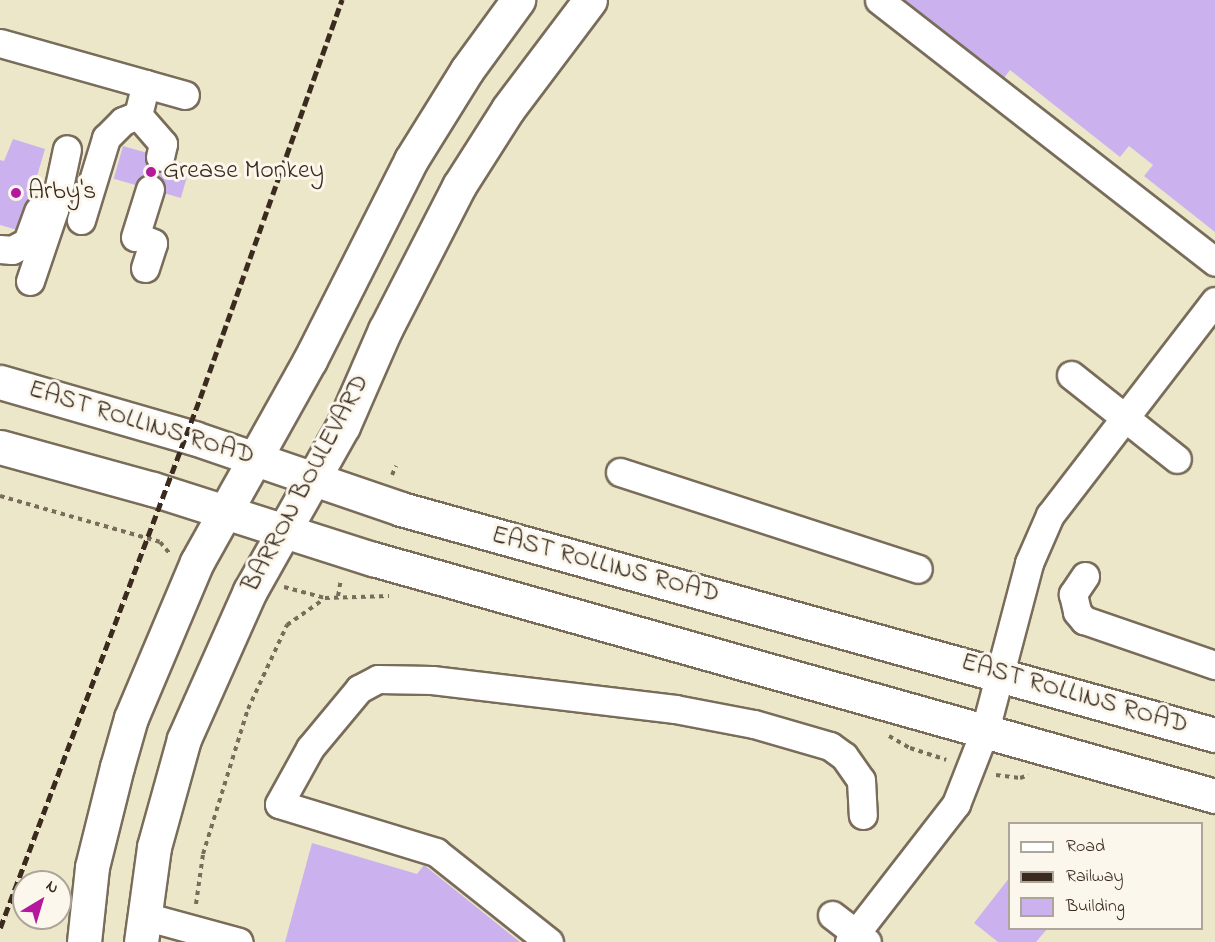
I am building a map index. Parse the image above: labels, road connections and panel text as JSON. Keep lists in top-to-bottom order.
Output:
{
  "streets": {
    "main road": ["EAST ROLLINS ROAD", "BARRON BOULEVARD"]
  },
  "crossings": [
    ["EAST ROLLINS ROAD", "BARRON BOULEVARD"]
  ],
  "places": ["Grease Monkey", "Arby's"],
  "legend": ["Road", "Railway", "Building"],
  "north": "top right"
}
